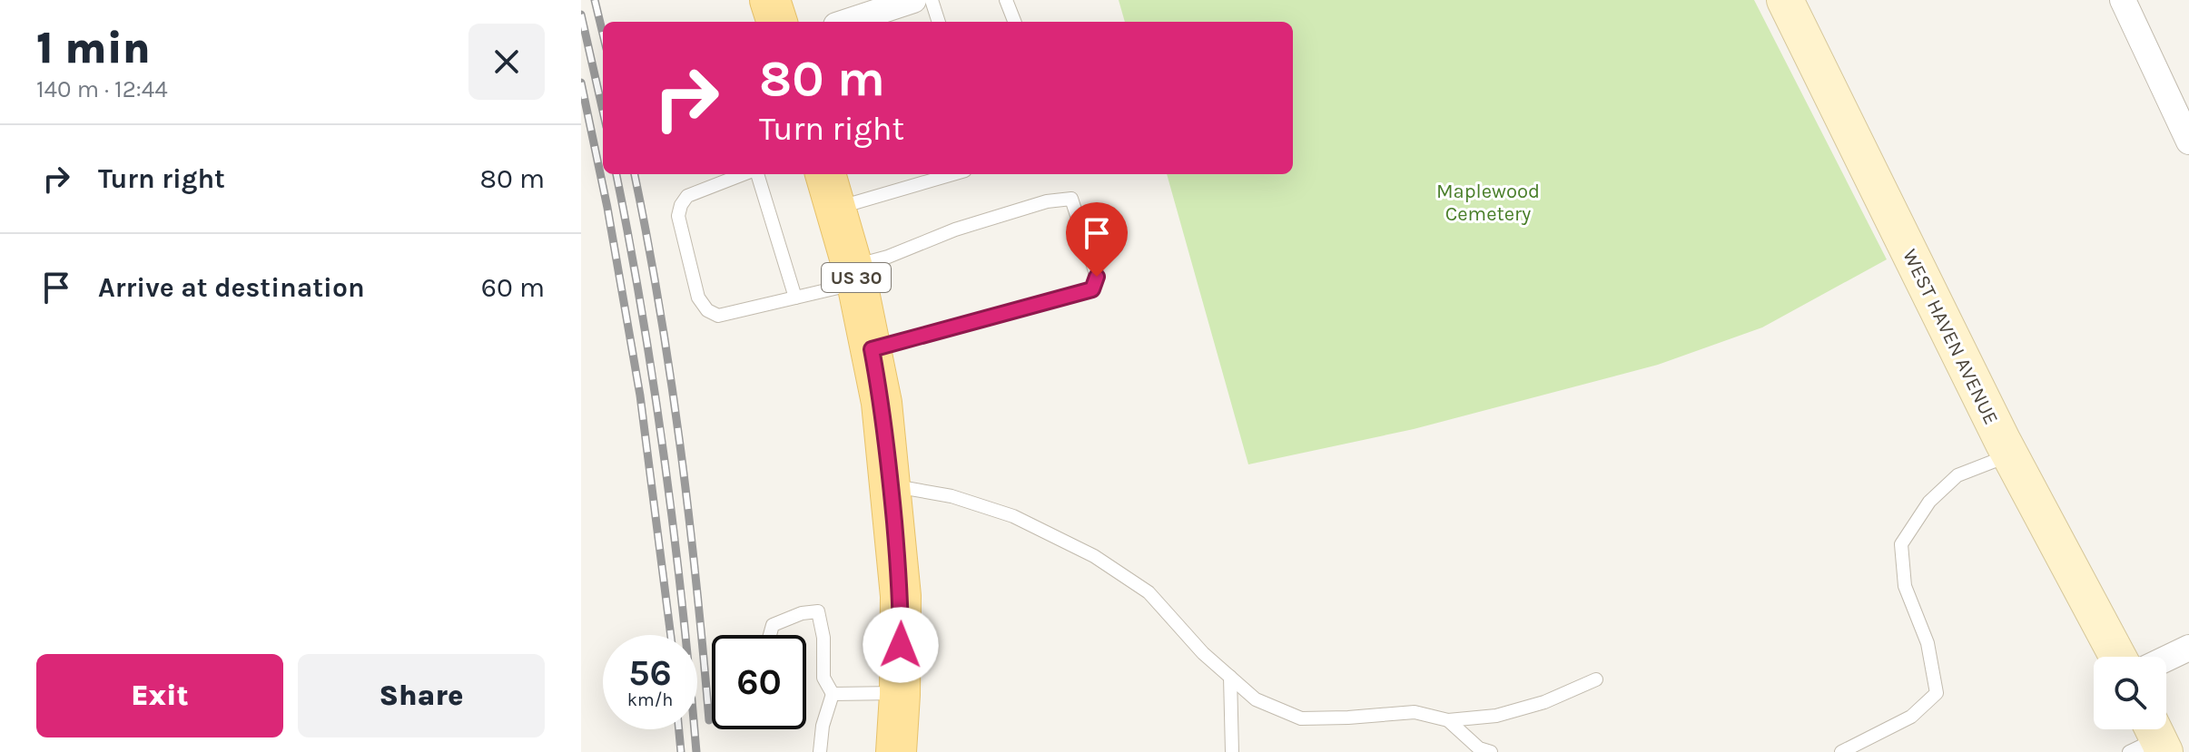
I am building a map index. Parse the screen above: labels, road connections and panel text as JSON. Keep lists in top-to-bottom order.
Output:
{
  "streets": {
    "main road": ["US 30"],
    "street": ["WEST HAVEN AVENUE"]
  },
  "parks": ["Maplewood Cemetery"],
  "page": {
    "heading": ["1 min", "140 m · 12:44"],
    "turn": ["80 m", "Turn right"],
    "list": [
      {
        "name": "Turn right",
        "value": "80 m"
      },
      {
        "name": "Arrive at destination",
        "value": "60 m"
      }
    ],
    "speed": "56 km/h",
    "limit": "60",
    "buttons": ["Exit", "Share"]
  }
}
